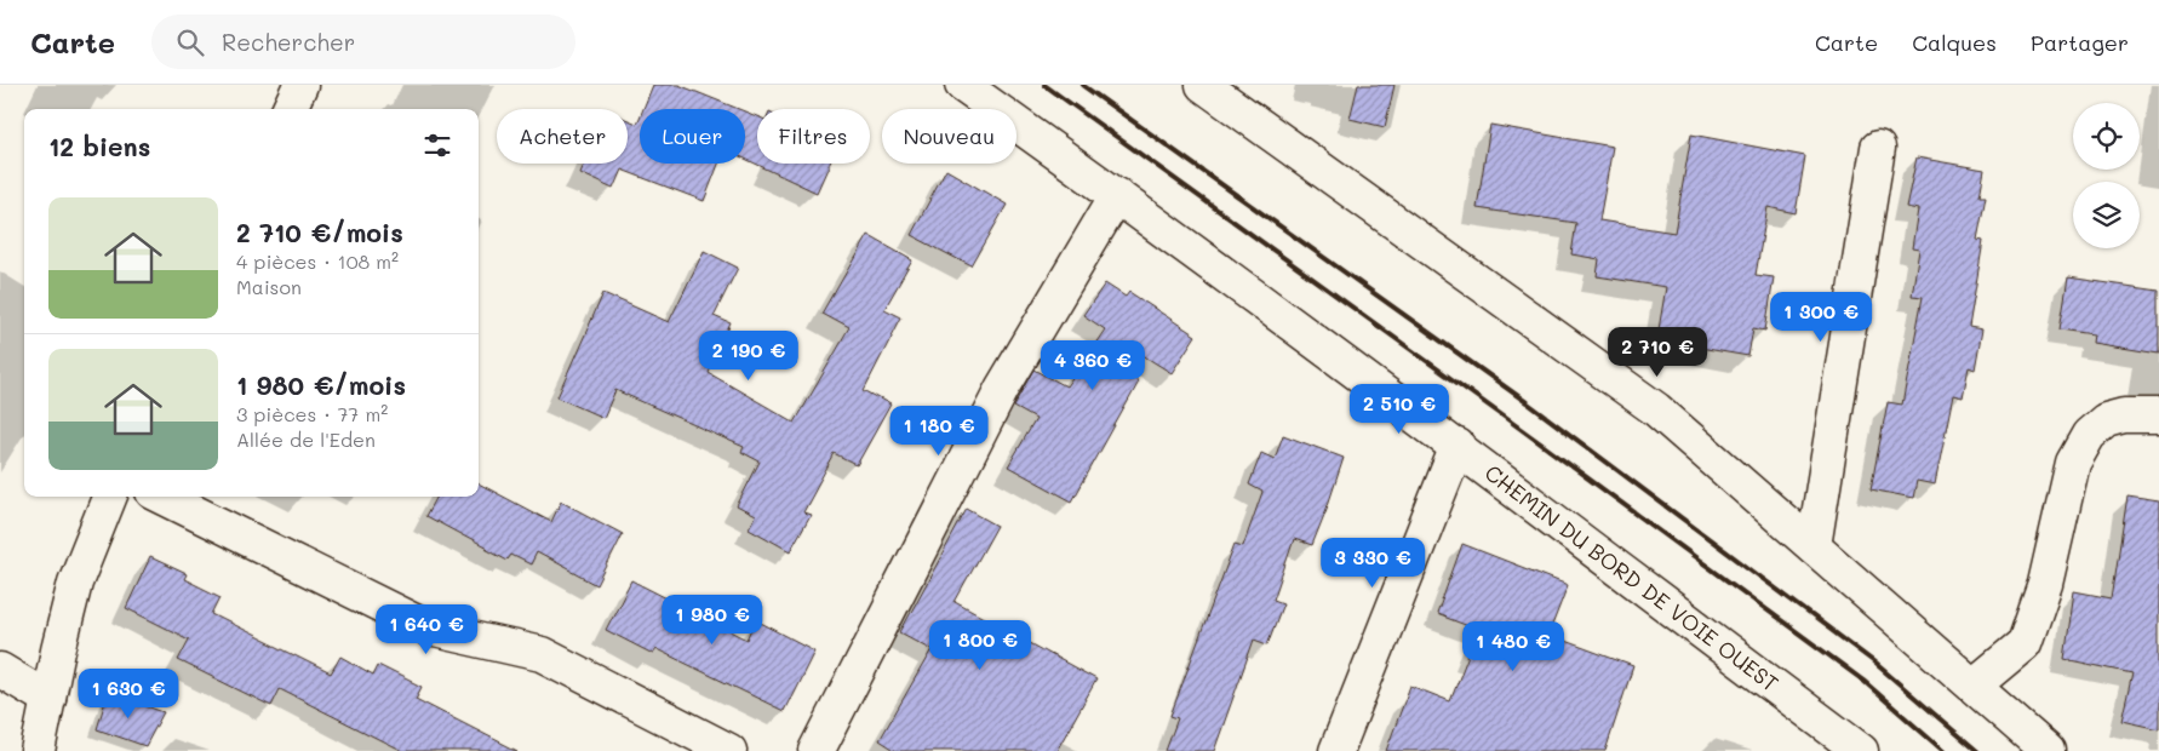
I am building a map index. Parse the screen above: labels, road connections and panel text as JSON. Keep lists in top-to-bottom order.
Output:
{
  "streets": {
    "street": ["CHEMIN DU BORD DE VOIE OUEST"]
  },
  "page": {
    "header": "Carte",
    "search": "Rechercher",
    "nav": ["Carte", "Calques", "Partager"],
    "chip": [
      "Acheter",
      "Louer",
      "Filtres",
      "Nouveau"
    ],
    "heading": "12 biens",
    "list": [
      {
        "name": "2 710 €/mois",
        "note": "4 pièces · 108 m² · Maison"
      },
      {
        "name": "1 980 €/mois",
        "note": "3 pièces · 77 m² · Allée de l'Eden"
      }
    ],
    "price": [
      "1 300 €",
      "2 710 €",
      "2 190 €",
      "4 360 €",
      "2 510 €",
      "1 180 €",
      "3 330 €",
      "1 980 €",
      "1 640 €",
      "1 800 €",
      "1 480 €",
      "1 630 €"
    ]
  }
}
